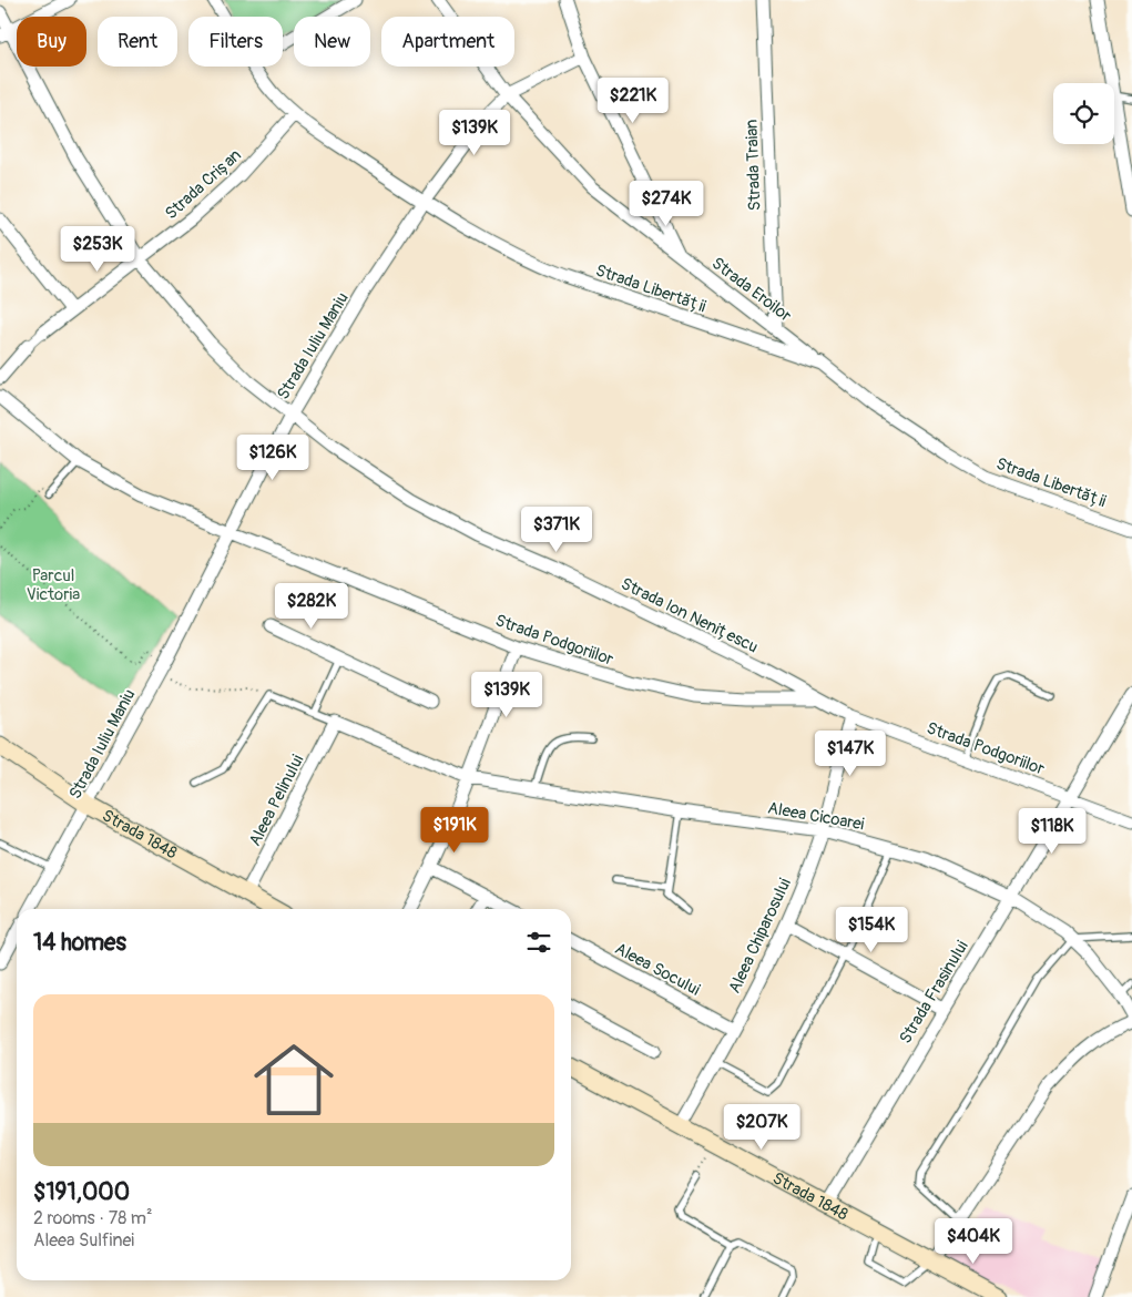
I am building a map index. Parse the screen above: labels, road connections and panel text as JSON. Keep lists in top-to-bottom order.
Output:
{
  "streets": {
    "main road": ["Strada 1848"],
    "street": [
      "Strada Traian",
      "Strada Crișan",
      "Strada Libertății",
      "Strada Eroilor",
      "Strada Iuliu Maniu",
      "Strada Ion Nenițescu",
      "Strada Podgoriilor",
      "Aleea Pelinului",
      "Aleea Cicoarei",
      "Aleea Chiparosului",
      "Aleea Socului",
      "Strada Frasinului"
    ]
  },
  "crossings": [
    ["Strada Traian", "Strada Eroilor"],
    ["Strada Crișan", "Strada Libertății"],
    ["Strada Crișan", "Strada Ion Nenițescu"],
    ["Strada Libertății", "Strada Eroilor"],
    ["Strada Libertății", "Strada Iuliu Maniu"],
    ["Strada Eroilor", "Strada Iuliu Maniu"],
    ["Strada Iuliu Maniu", "Strada Ion Nenițescu"],
    ["Strada Iuliu Maniu", "Strada Podgoriilor"],
    ["Strada Iuliu Maniu", "Strada 1848"],
    ["Strada Ion Nenițescu", "Strada Podgoriilor"],
    ["Strada Podgoriilor", "Aleea Chiparosului"],
    ["Strada Podgoriilor", "Strada Frasinului"],
    ["Aleea Pelinului", "Strada 1848"],
    ["Aleea Cicoarei", "Aleea Chiparosului"],
    ["Aleea Cicoarei", "Strada Frasinului"],
    ["Strada 1848", "Aleea Chiparosului"],
    ["Strada 1848", "Strada Frasinului"],
    ["Aleea Chiparosului", "Aleea Socului"]
  ],
  "parks": ["Parcul Victoria"],
  "page": {
    "chip": [
      "Buy",
      "Rent",
      "Filters",
      "New",
      "Apartment"
    ],
    "price": [
      "$221K",
      "$139K",
      "$274K",
      "$253K",
      "$126K",
      "$371K",
      "$282K",
      "$139K",
      "$147K",
      "$191K",
      "$118K",
      "$154K",
      "$207K",
      "$404K"
    ],
    "heading": "14 homes",
    "list": [
      {
        "name": "$191,000",
        "note": "2 rooms · 78 m² · Aleea Sulfinei"
      }
    ]
  }
}
